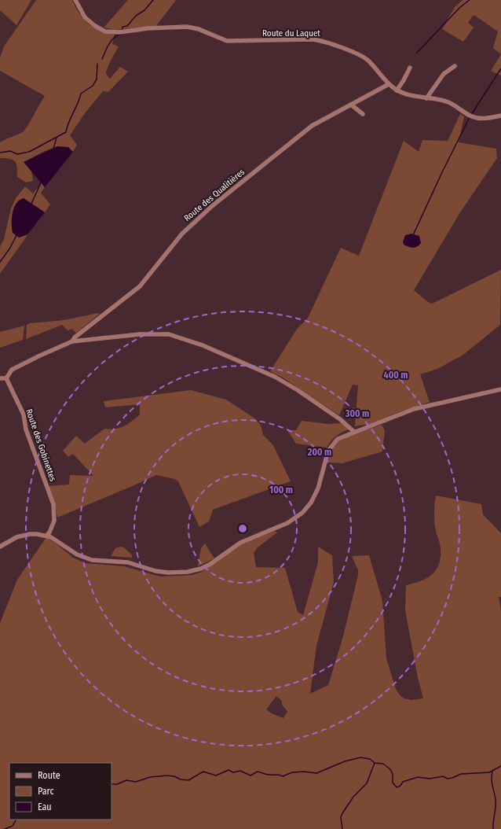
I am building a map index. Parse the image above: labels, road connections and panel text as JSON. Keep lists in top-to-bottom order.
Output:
{
  "streets": {
    "street": ["Route du Laquet", "Route des Qualitières", "Route des Gobinettes"]
  },
  "crossings": [
    ["Route du Laquet", "Route des Qualitières"],
    ["Route des Qualitières", "Route des Gobinettes"]
  ],
  "legend": ["Route", "Parc", "Eau"],
  "rings": [
    "400 m",
    "300 m",
    "200 m",
    "100 m"
  ]
}
